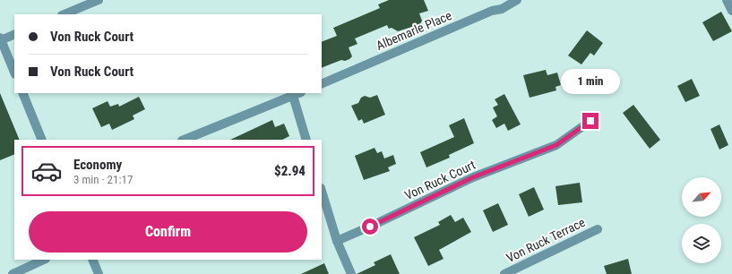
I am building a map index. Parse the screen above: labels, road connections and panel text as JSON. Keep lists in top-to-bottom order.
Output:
{
  "streets": {
    "street": ["Albemarle Place", "Von Ruck Court", "Von Ruck Terrace"]
  },
  "north": "top right",
  "page": {
    "banner": ["Von Ruck Court", "Von Ruck Court"],
    "bubble": "1 min",
    "list": [
      {
        "name": "Economy",
        "note": "3 min · 21:17",
        "value": "$2.94"
      }
    ],
    "buttons": "Confirm"
  }
}
